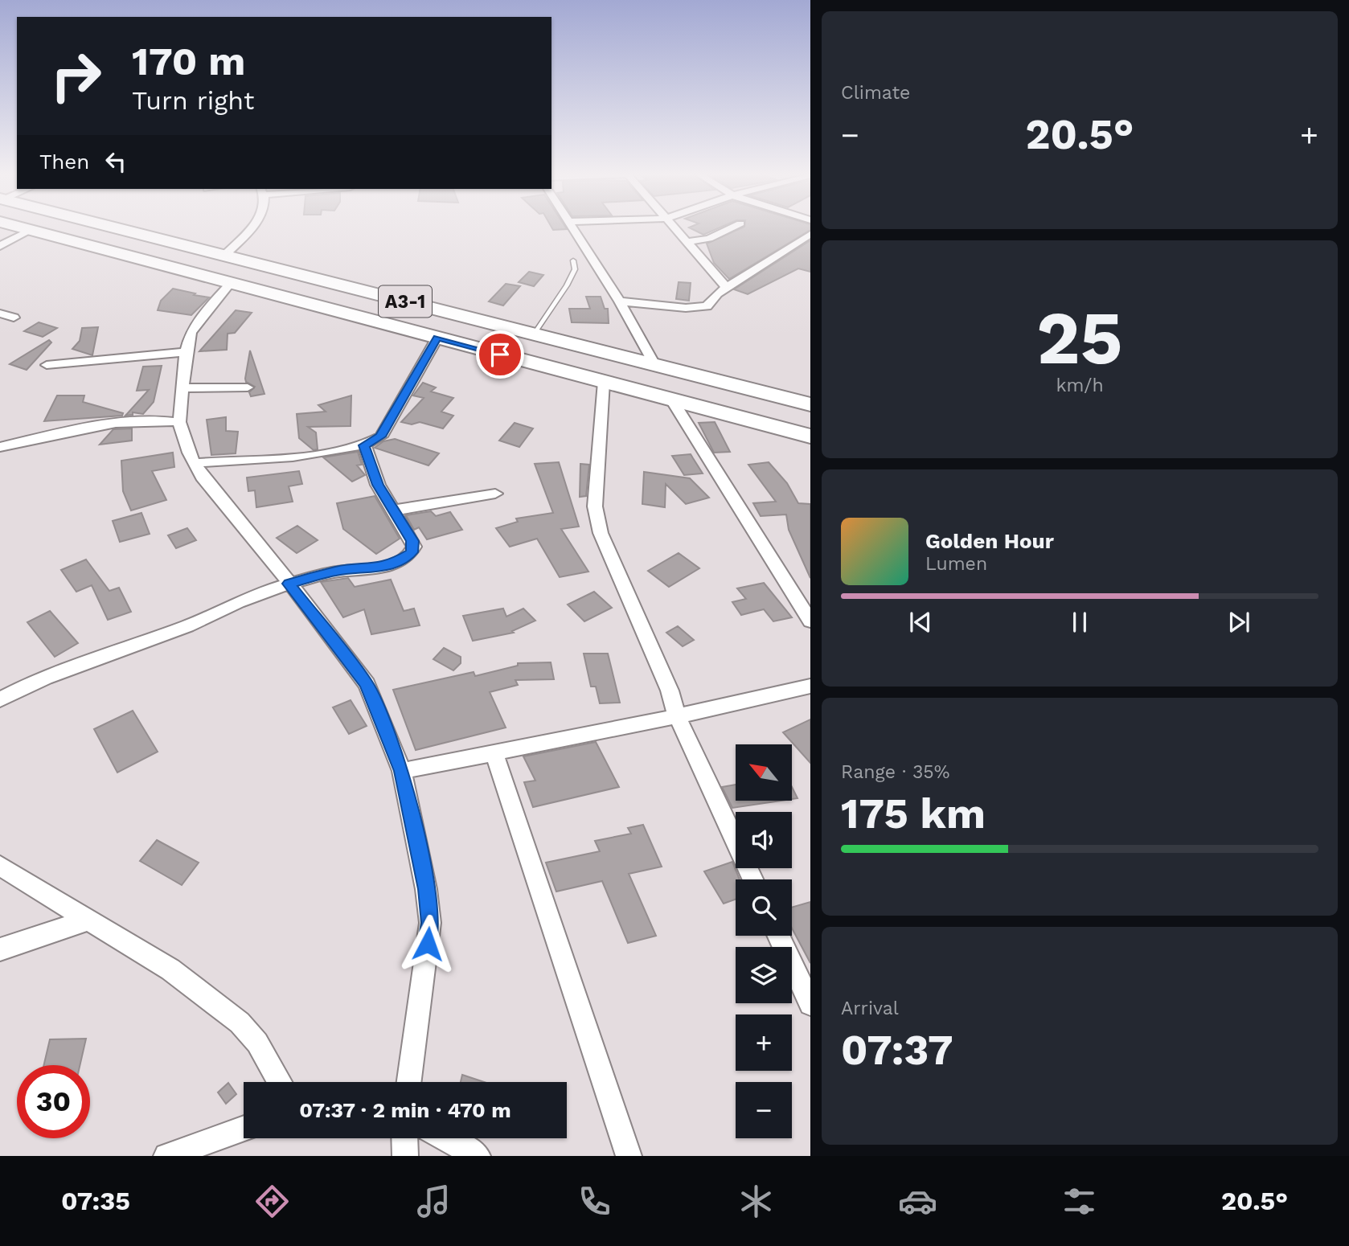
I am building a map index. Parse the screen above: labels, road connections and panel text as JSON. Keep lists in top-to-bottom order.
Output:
{
  "streets": {
    "highway": ["A3-1"]
  },
  "north": "top left",
  "page": {
    "tile": [
      "Climate",
      ["25", "km/h"],
      ["Range · 35%", "175 km"],
      ["Arrival", "07:37"]
    ],
    "turn": ["170 m", "Turn right"],
    "heat": ["−", "20.5°", "+"],
    "then": "Then",
    "song": ["Golden Hour", "Lumen"],
    "map_buttons": ["+", "−"],
    "limit": "30",
    "trip": "07:37 · 2 min · 470 m",
    "tabs": ["07:35", "20.5°"]
  }
}
